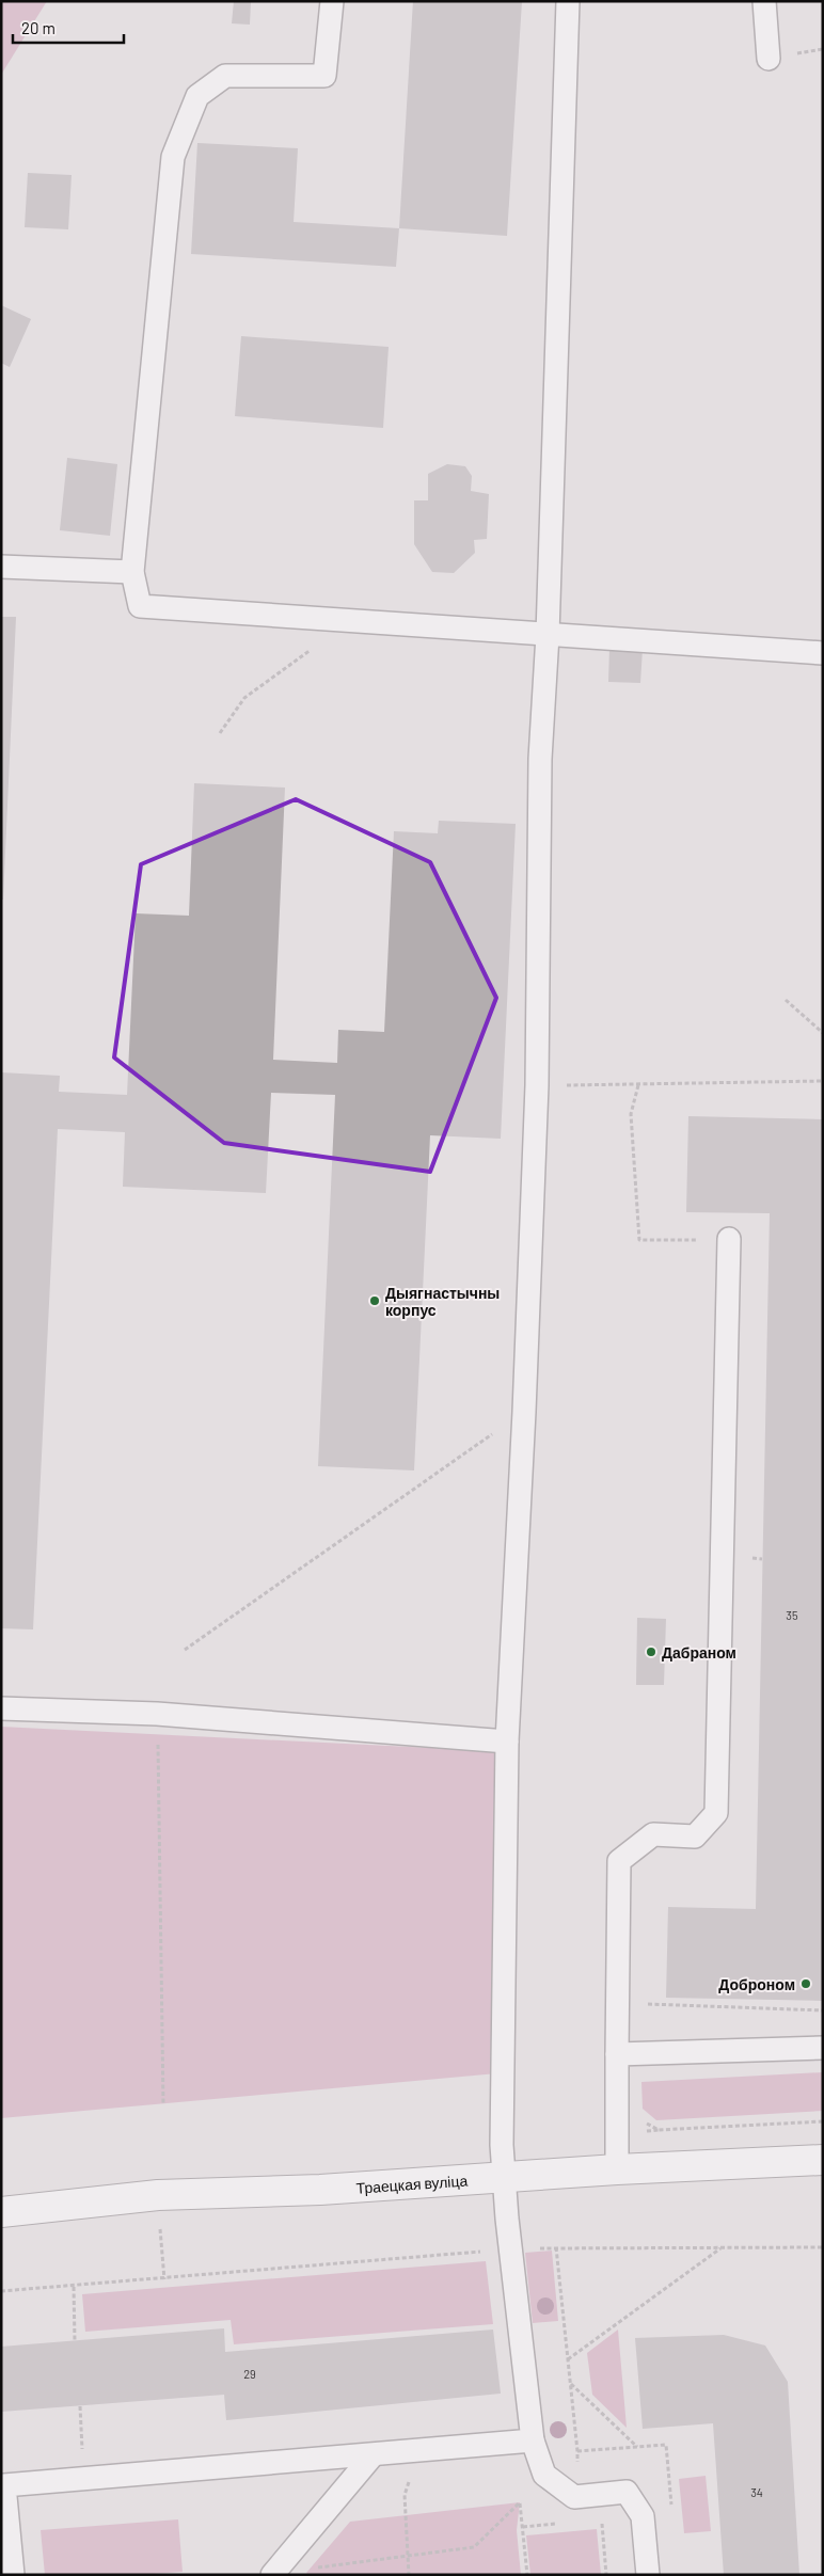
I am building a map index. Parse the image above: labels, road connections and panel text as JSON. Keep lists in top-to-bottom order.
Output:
{
  "streets": {
    "street": ["Траецкая вуліца"]
  },
  "places": ["Дыягнастычны корпус", "Дабраном", "Доброном"],
  "house_numbers": ["35", "29", "34"],
  "scale_bar": "20 m"
}
